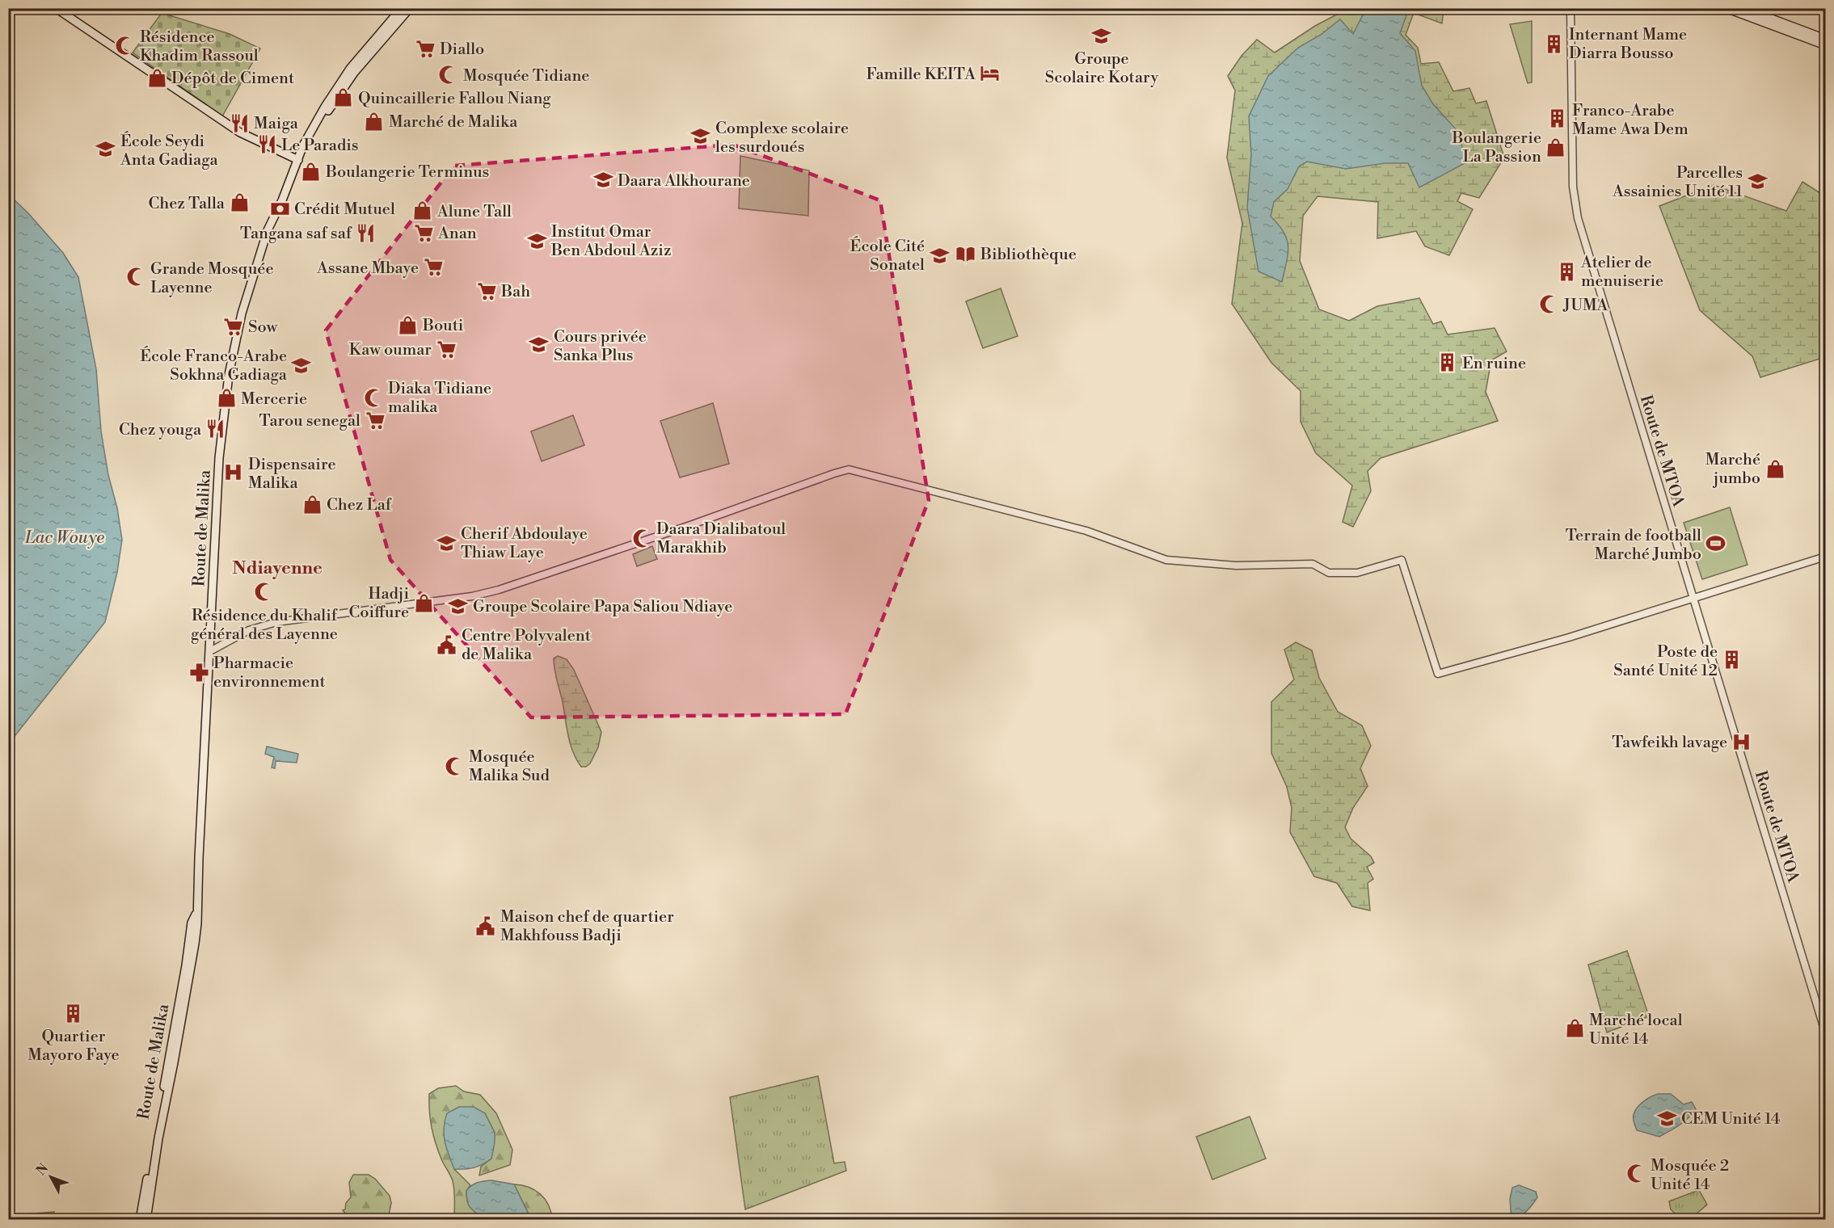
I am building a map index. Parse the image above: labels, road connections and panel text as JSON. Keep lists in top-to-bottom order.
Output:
{
  "streets": {
    "main road": ["Route de Malika"],
    "street": ["Route de MTOA"]
  },
  "districts": ["Ndiayenne"],
  "water": ["Lac Wouye"],
  "places": {
    "school or university": [
      "Groupe Scolaire Kotary",
      "Complexe scolaire les surdoués",
      "École Seydi Anta Gadiaga",
      "Daara Alkhourane",
      "Parcelles Assainies Unité 11",
      "Institut Omar Ben Abdoul Aziz",
      "École Cité Sonatel",
      "Cours privée Sanka Plus",
      "École Franco-Arabe Sokhna Gadiaga",
      "Cherif Abdoulaye Thiaw Laye",
      "Groupe Scolaire Papa Saliou Ndiaye",
      "CEM Unité 14"
    ],
    "building": [
      "Internant Mame Diarra Bousso",
      "Franco-Arabe Mame Awa Dem",
      "Atelier de menuiserie",
      "En ruine",
      "Poste de Santé Unité 12",
      "Quartier Mayoro Faye"
    ],
    "mosque": [
      "Résidence Khadim Rassoul",
      "Mosquée Tidiane",
      "Grande Mosquée Layenne",
      "JUMA",
      "Diaka Tidiane malika",
      "Daara Dialibatoul Marakhib",
      "Résidence du Khalif général des Layenne",
      "Mosquée Malika Sud",
      "Mosquée 2 Unité 14"
    ],
    "supermarket": [
      "Diallo",
      "Anan",
      "Assane Mbaye",
      "Bah",
      "Sow",
      "Kaw oumar",
      "Tarou senegal"
    ],
    "hotel": ["Famille KEITA"],
    "shop": [
      "Dépôt de Ciment",
      "Quincaillerie Fallou Niang",
      "Marché de Malika",
      "Boulangerie La Passion",
      "Boulangerie Terminus",
      "Chez Talla",
      "Alune Tall",
      "Bouti",
      "Mercerie",
      "Marché jumbo",
      "Chez Laf",
      "Hadji Coiffure",
      "Marché local Unité 14"
    ],
    "restaurant": [
      "Maiga",
      "Le Paradis",
      "Tangana saf saf",
      "Chez youga"
    ],
    "bank": ["Crédit Mutuel"],
    "library": ["Bibliothèque"],
    "hospital": ["Dispensaire Malika", "Tawfeikh lavage"],
    "sports": ["Terrain de football Marché Jumbo"],
    "public building": ["Centre Polyvalent de Malika", "Maison chef de quartier Makhfouss Badji"],
    "pharmacy": ["Pharmacie environnement"]
  },
  "north": "top left"
}
